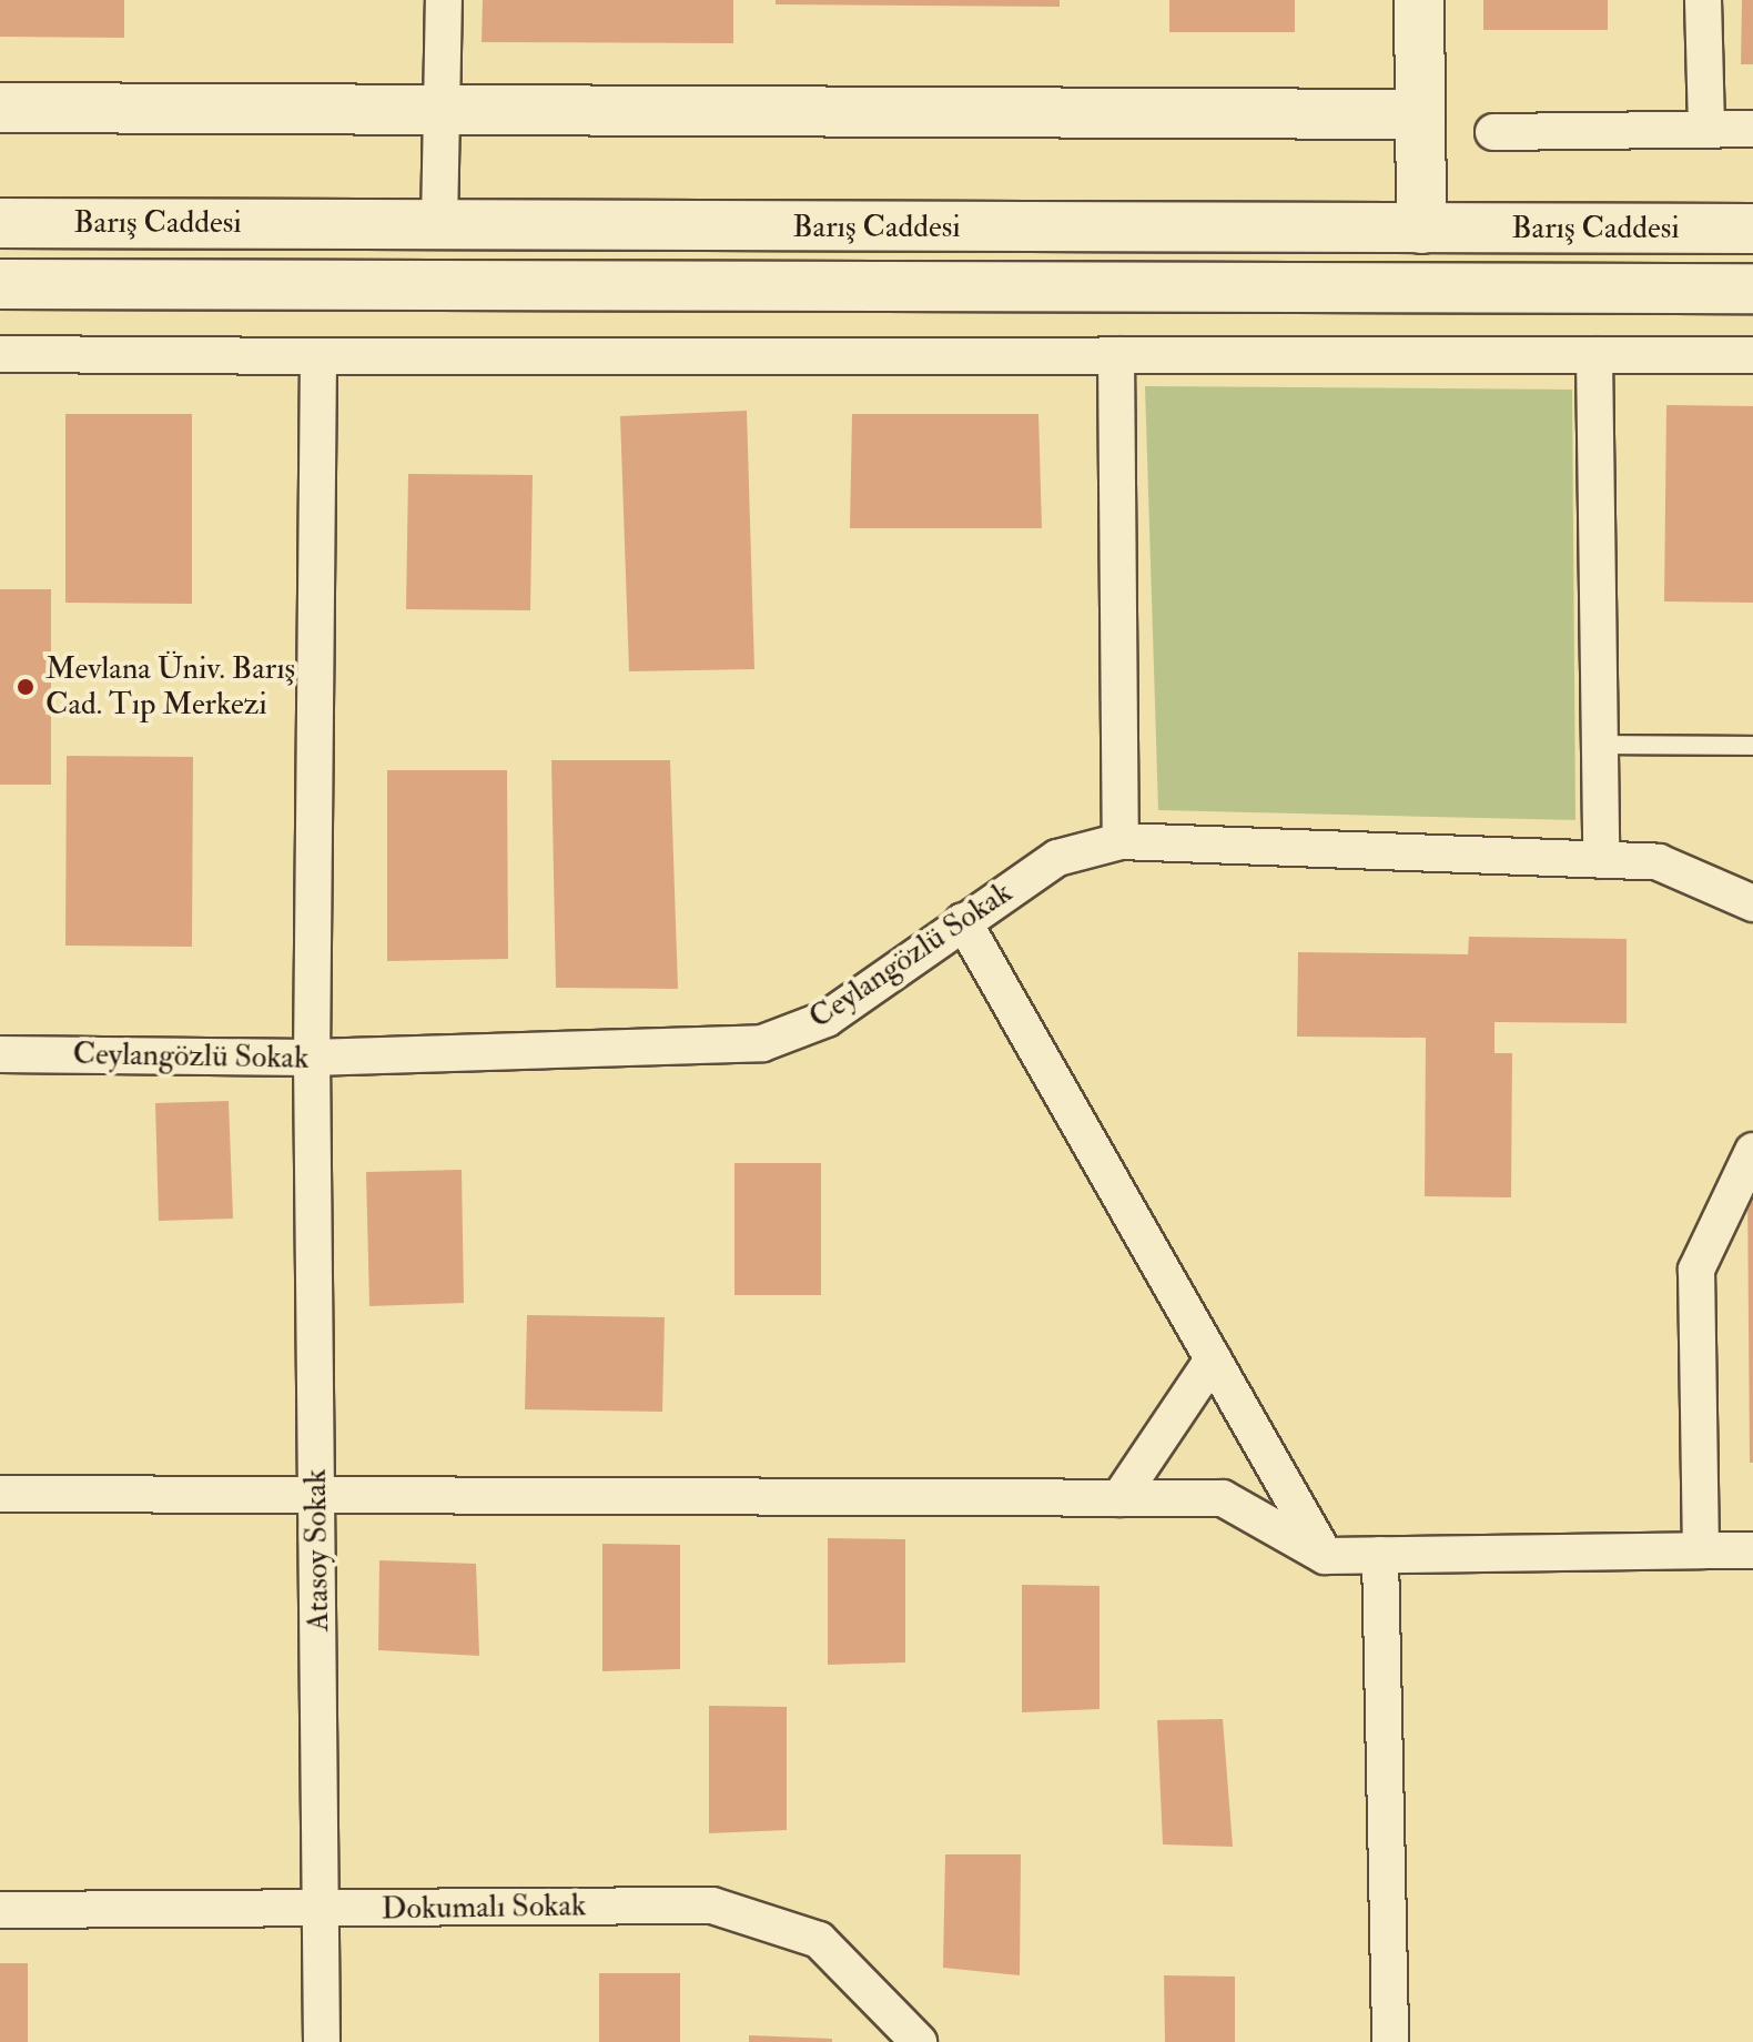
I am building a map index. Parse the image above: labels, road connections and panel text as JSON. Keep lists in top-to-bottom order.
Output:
{
  "streets": {
    "main road": ["Barış Caddesi"],
    "street": ["Ceylangözlü Sokak", "Atasoy Sokak", "Dokumalı Sokak"]
  },
  "crossings": [
    ["Ceylangözlü Sokak", "Atasoy Sokak"],
    ["Atasoy Sokak", "Dokumalı Sokak"]
  ],
  "places": ["Mevlana Üniv. Barış Cad. Tıp Merkezi"]
}
